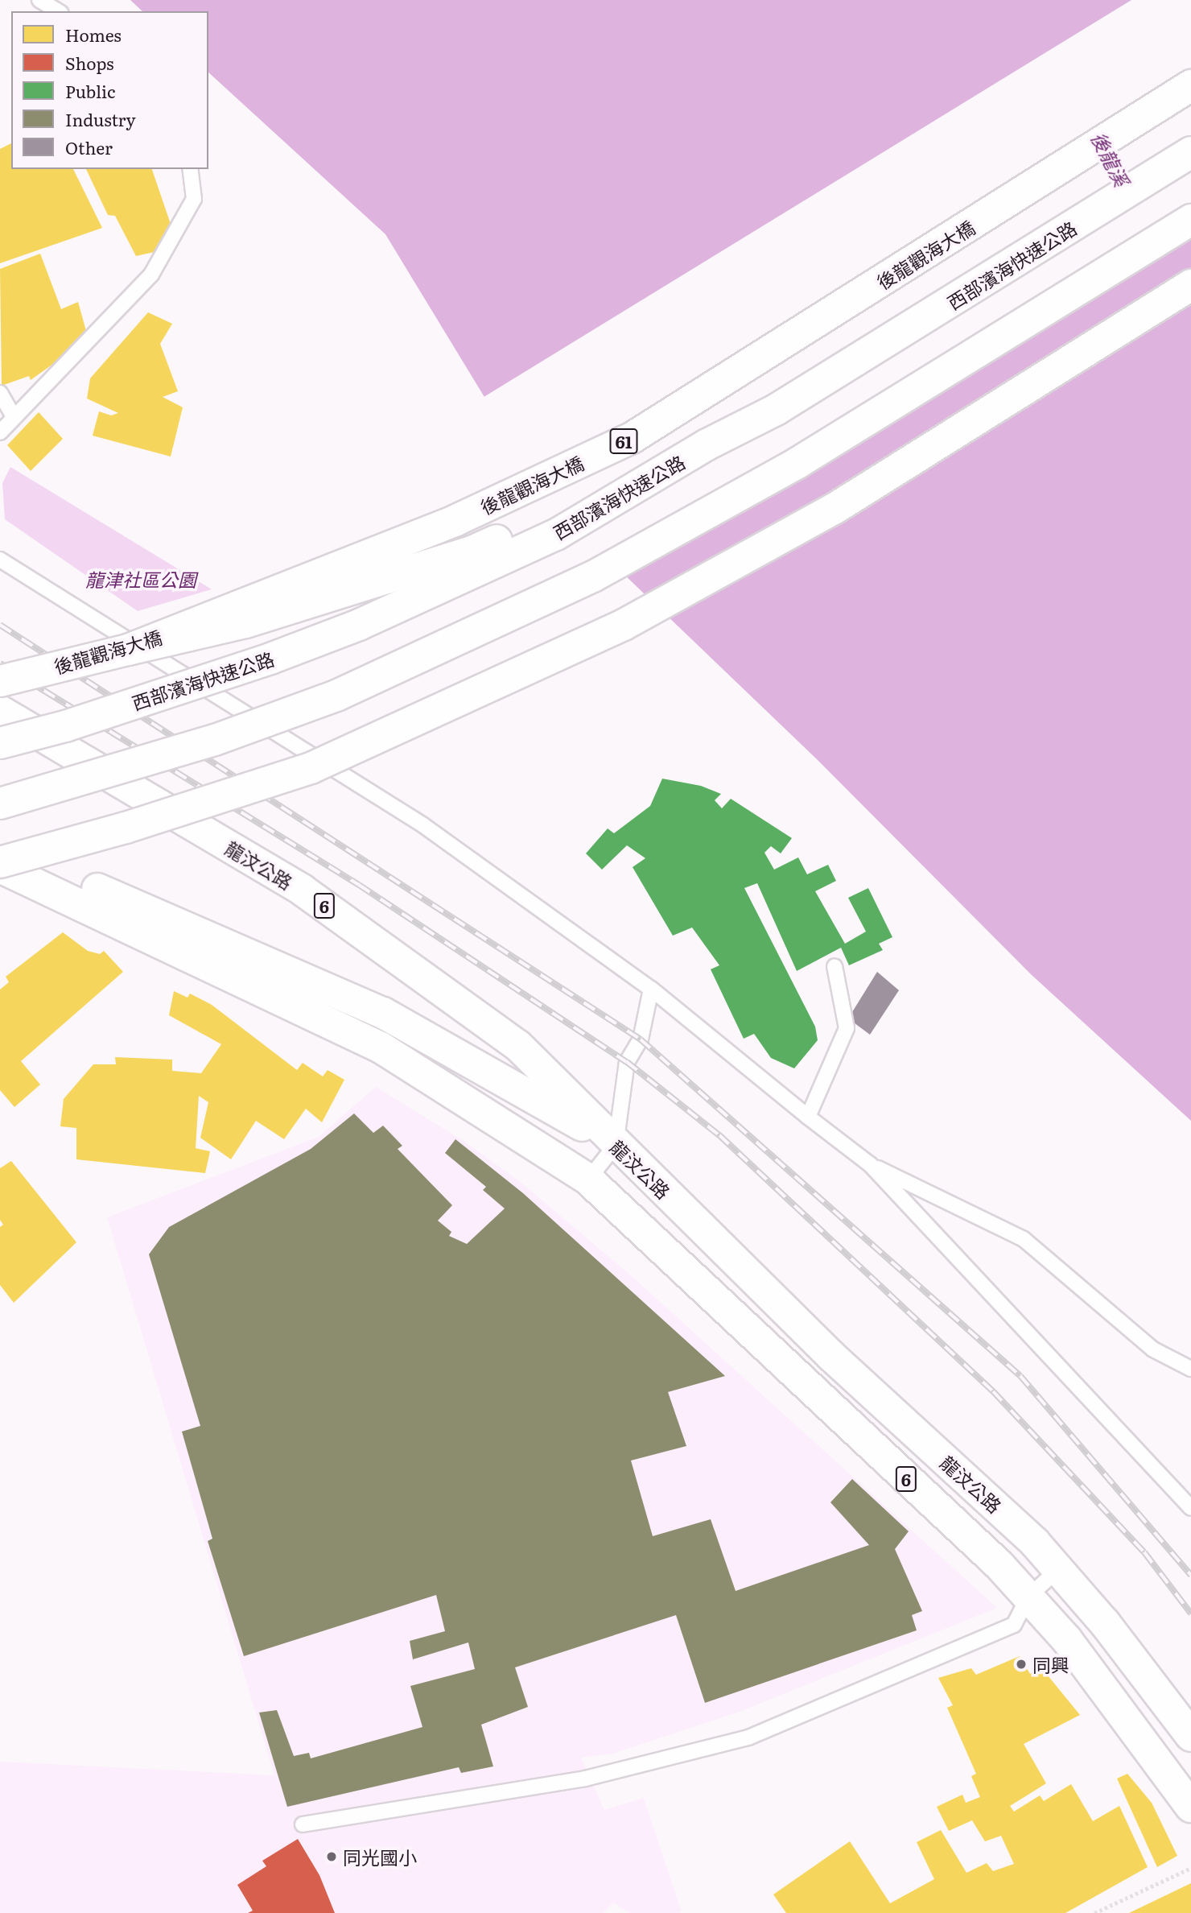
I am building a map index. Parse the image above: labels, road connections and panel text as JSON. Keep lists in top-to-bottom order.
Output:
{
  "streets": {
    "main road": [
      "後龍觀海大橋",
      "西部濱海快速公路",
      "61",
      "龍汶公路",
      "6"
    ]
  },
  "water": ["後龍溪"],
  "parks": ["龍津社區公園"],
  "places": ["同興", "同光國小"],
  "legend": [
    "Homes",
    "Shops",
    "Public",
    "Industry",
    "Other"
  ]
}
